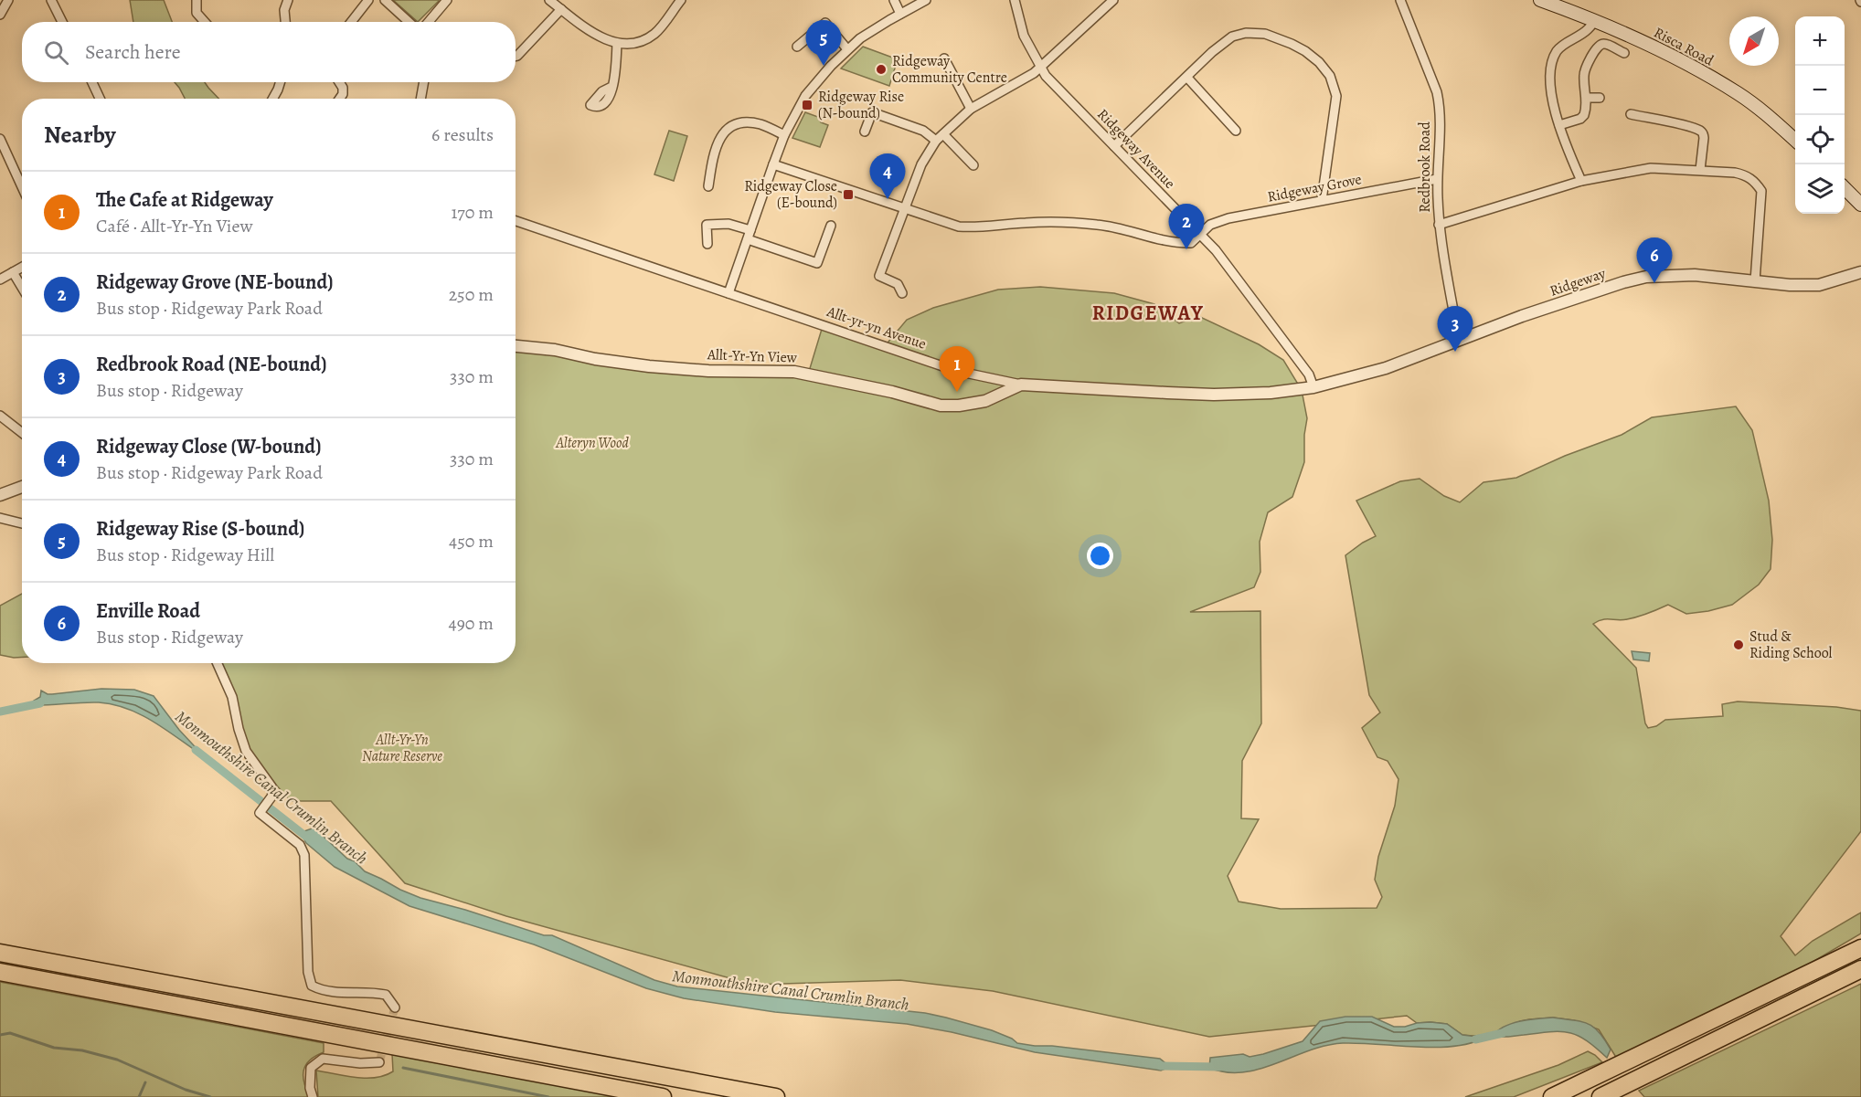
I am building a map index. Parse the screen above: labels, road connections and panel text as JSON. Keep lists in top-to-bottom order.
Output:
{
  "streets": {
    "main road": ["Risca Road"],
    "street": [
      "Ridgeway Avenue",
      "Redbrook Road",
      "Ridgeway Grove",
      "Ridgeway",
      "Allt-yr-yn Avenue",
      "Allt-Yr-Yn View"
    ]
  },
  "crossings": [
    ["Ridgeway Avenue", "Ridgeway Grove"],
    ["Ridgeway Avenue", "Ridgeway"],
    ["Ridgeway Avenue", "Allt-yr-yn Avenue"],
    ["Redbrook Road", "Ridgeway Grove"],
    ["Redbrook Road", "Ridgeway"],
    ["Ridgeway", "Allt-yr-yn Avenue"],
    ["Allt-yr-yn Avenue", "Allt-Yr-Yn View"]
  ],
  "districts": ["RIDGEWAY"],
  "water": ["Monmouthshire Canal Crumlin Branch"],
  "parks": ["Alteryn Wood", "Allt-Yr-Yn Nature Reserve"],
  "places": {
    "other": ["Ridgeway Community Centre", "Stud & Riding School"],
    "transit": ["Ridgeway Rise (N-bound)", "Ridgeway Close (E-bound)"]
  },
  "north": "bottom left",
  "page": {
    "map_buttons": ["+", "−"],
    "pins": [
      "5",
      "4",
      "2",
      "6",
      "3",
      "1"
    ],
    "search": "Search here",
    "heading": ["Nearby", "6 results"],
    "list": [
      {
        "mark": "1",
        "name": "The Cafe at Ridgeway",
        "note": "Café · Allt-Yr-Yn View",
        "value": "170 m"
      },
      {
        "mark": "2",
        "name": "Ridgeway Grove (NE-bound)",
        "note": "Bus stop · Ridgeway Park Road",
        "value": "250 m"
      },
      {
        "mark": "3",
        "name": "Redbrook Road (NE-bound)",
        "note": "Bus stop · Ridgeway",
        "value": "330 m"
      },
      {
        "mark": "4",
        "name": "Ridgeway Close (W-bound)",
        "note": "Bus stop · Ridgeway Park Road",
        "value": "330 m"
      },
      {
        "mark": "5",
        "name": "Ridgeway Rise (S-bound)",
        "note": "Bus stop · Ridgeway Hill",
        "value": "450 m"
      },
      {
        "mark": "6",
        "name": "Enville Road",
        "note": "Bus stop · Ridgeway",
        "value": "490 m"
      }
    ]
  }
}
